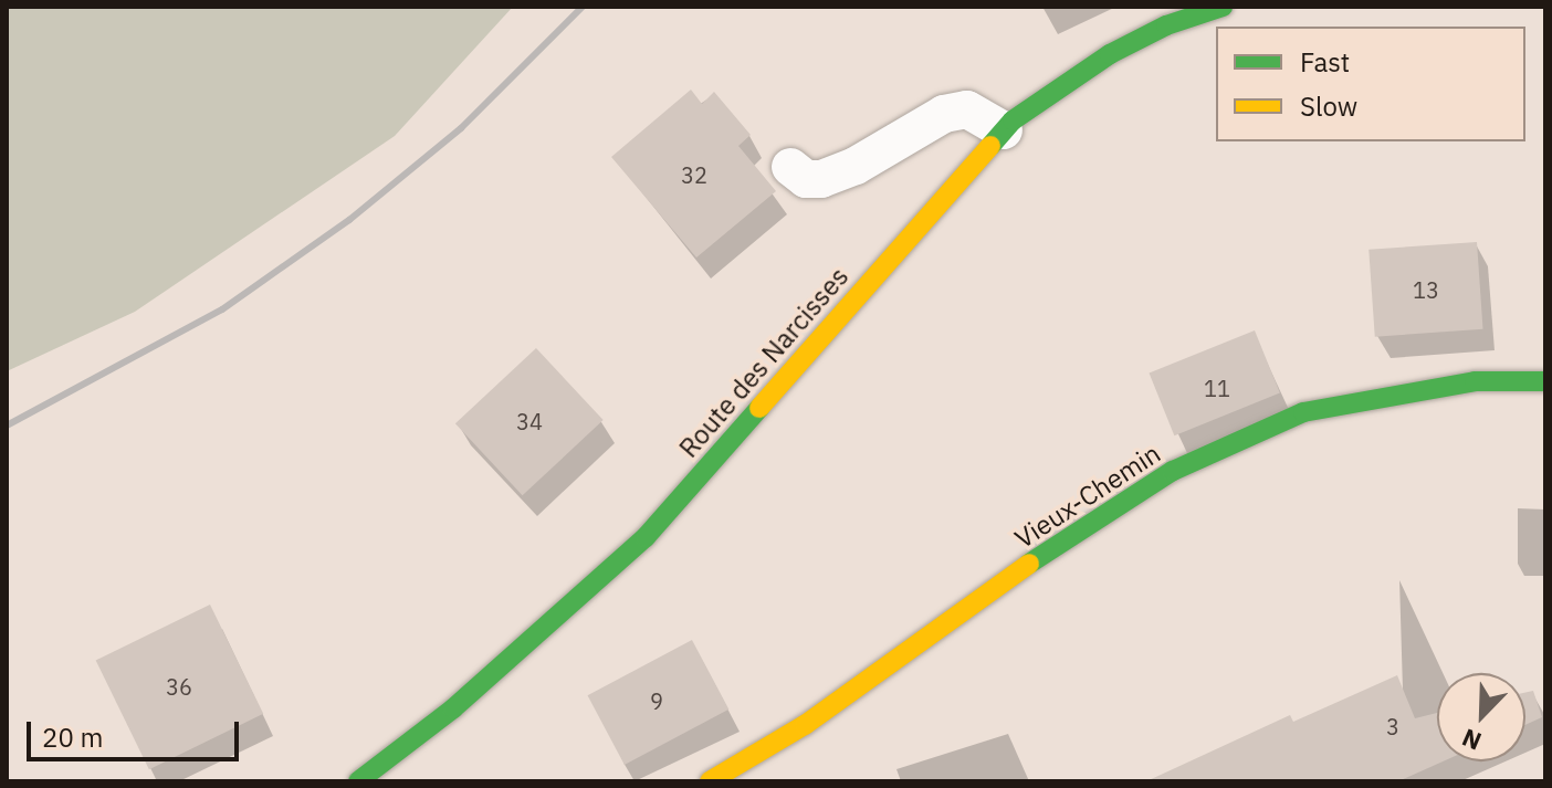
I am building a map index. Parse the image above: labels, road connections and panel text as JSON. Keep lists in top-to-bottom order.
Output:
{
  "streets": {
    "street": ["Route des Narcisses", "Vieux-Chemin"]
  },
  "house_numbers": [
    "32",
    "13",
    "11",
    "34",
    "36",
    "9",
    "3"
  ],
  "legend": ["Fast", "Slow"],
  "scale_bar": "20 m",
  "north": "bottom left"
}
